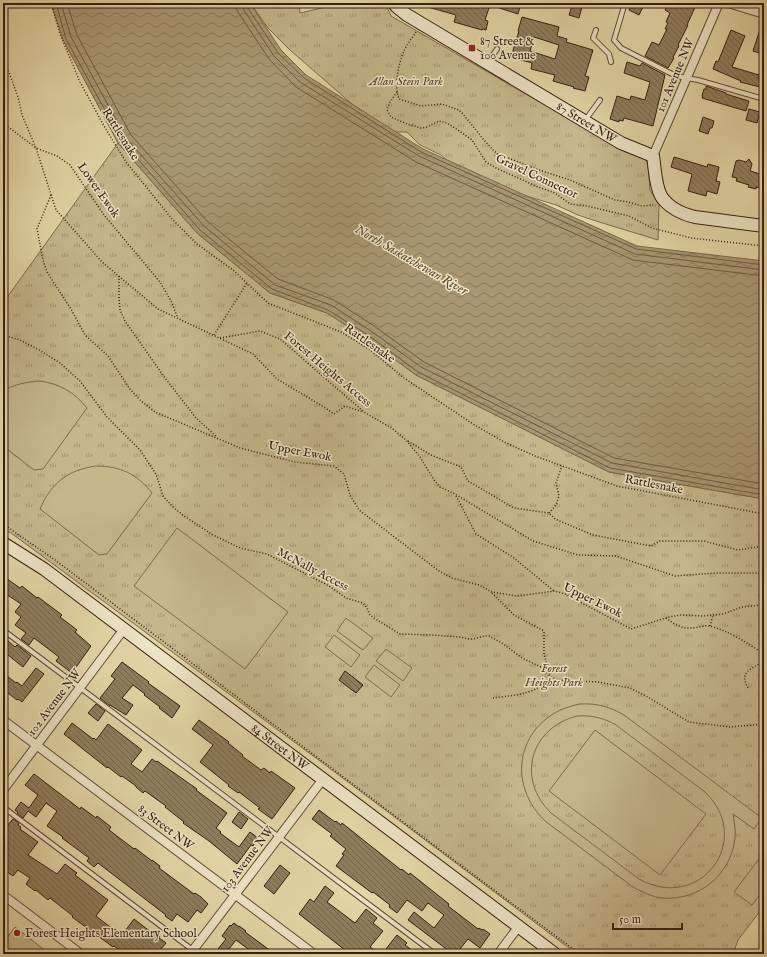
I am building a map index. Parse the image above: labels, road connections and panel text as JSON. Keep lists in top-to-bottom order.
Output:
{
  "streets": {
    "main road": ["87 Street NW", "84 Street NW"],
    "street": [
      "101 Avenue NW",
      "102 Avenue NW",
      "83 Street NW",
      "103 Avenue NW"
    ],
    "path": [
      "Rattlesnake",
      "Gravel Connector",
      "Lower Ewok",
      "Forest Heights Access",
      "Upper Ewok",
      "McNally Access"
    ]
  },
  "crossings": [
    ["101 Avenue NW", "87 Street NW"],
    ["102 Avenue NW", "84 Street NW"],
    ["102 Avenue NW", "83 Street NW"],
    ["84 Street NW", "103 Avenue NW"],
    ["83 Street NW", "103 Avenue NW"]
  ],
  "water": ["North Saskatchewan River"],
  "parks": ["Allan Stein Park", "Forest Heights Park"],
  "places": {
    "transit": ["87 Street & 100 Avenue"],
    "other": ["Forest Heights Elementary School"]
  },
  "scale_bar": "50 m"
}
